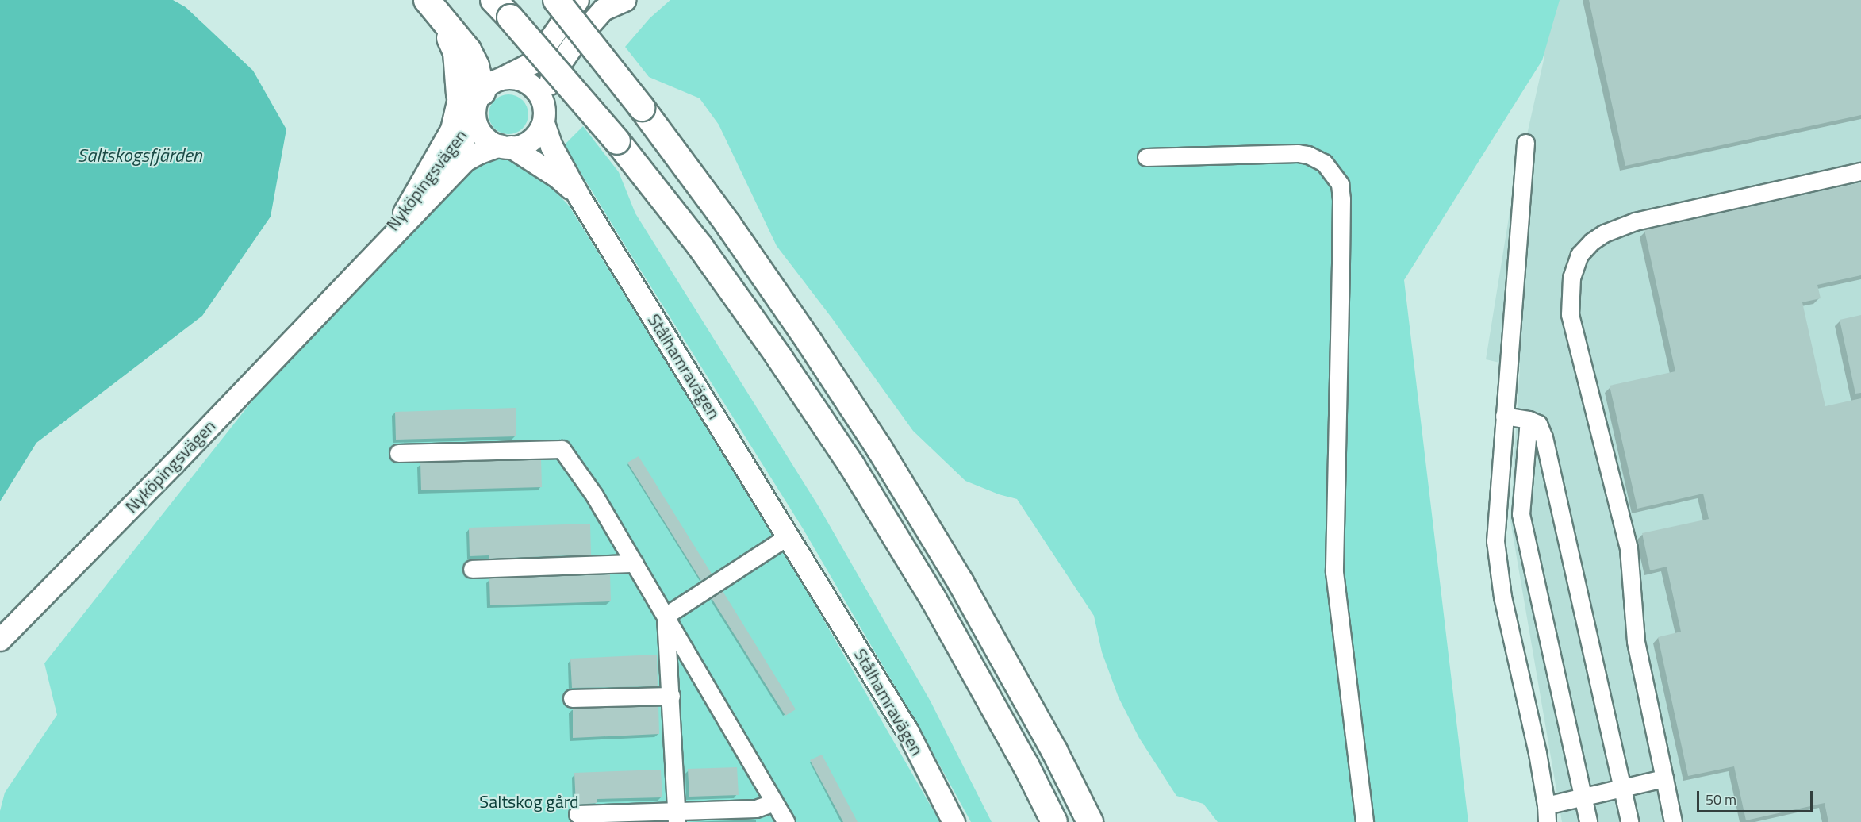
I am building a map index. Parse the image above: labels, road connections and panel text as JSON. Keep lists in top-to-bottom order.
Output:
{
  "streets": {
    "main road": ["Nyköpingsvägen", "Stålhamravägen"]
  },
  "crossings": [
    ["Nyköpingsvägen", "Stålhamravägen"]
  ],
  "water": ["Saltskogsfjärden"],
  "parks": ["Saltskog gård"],
  "scale_bar": "50 m"
}
